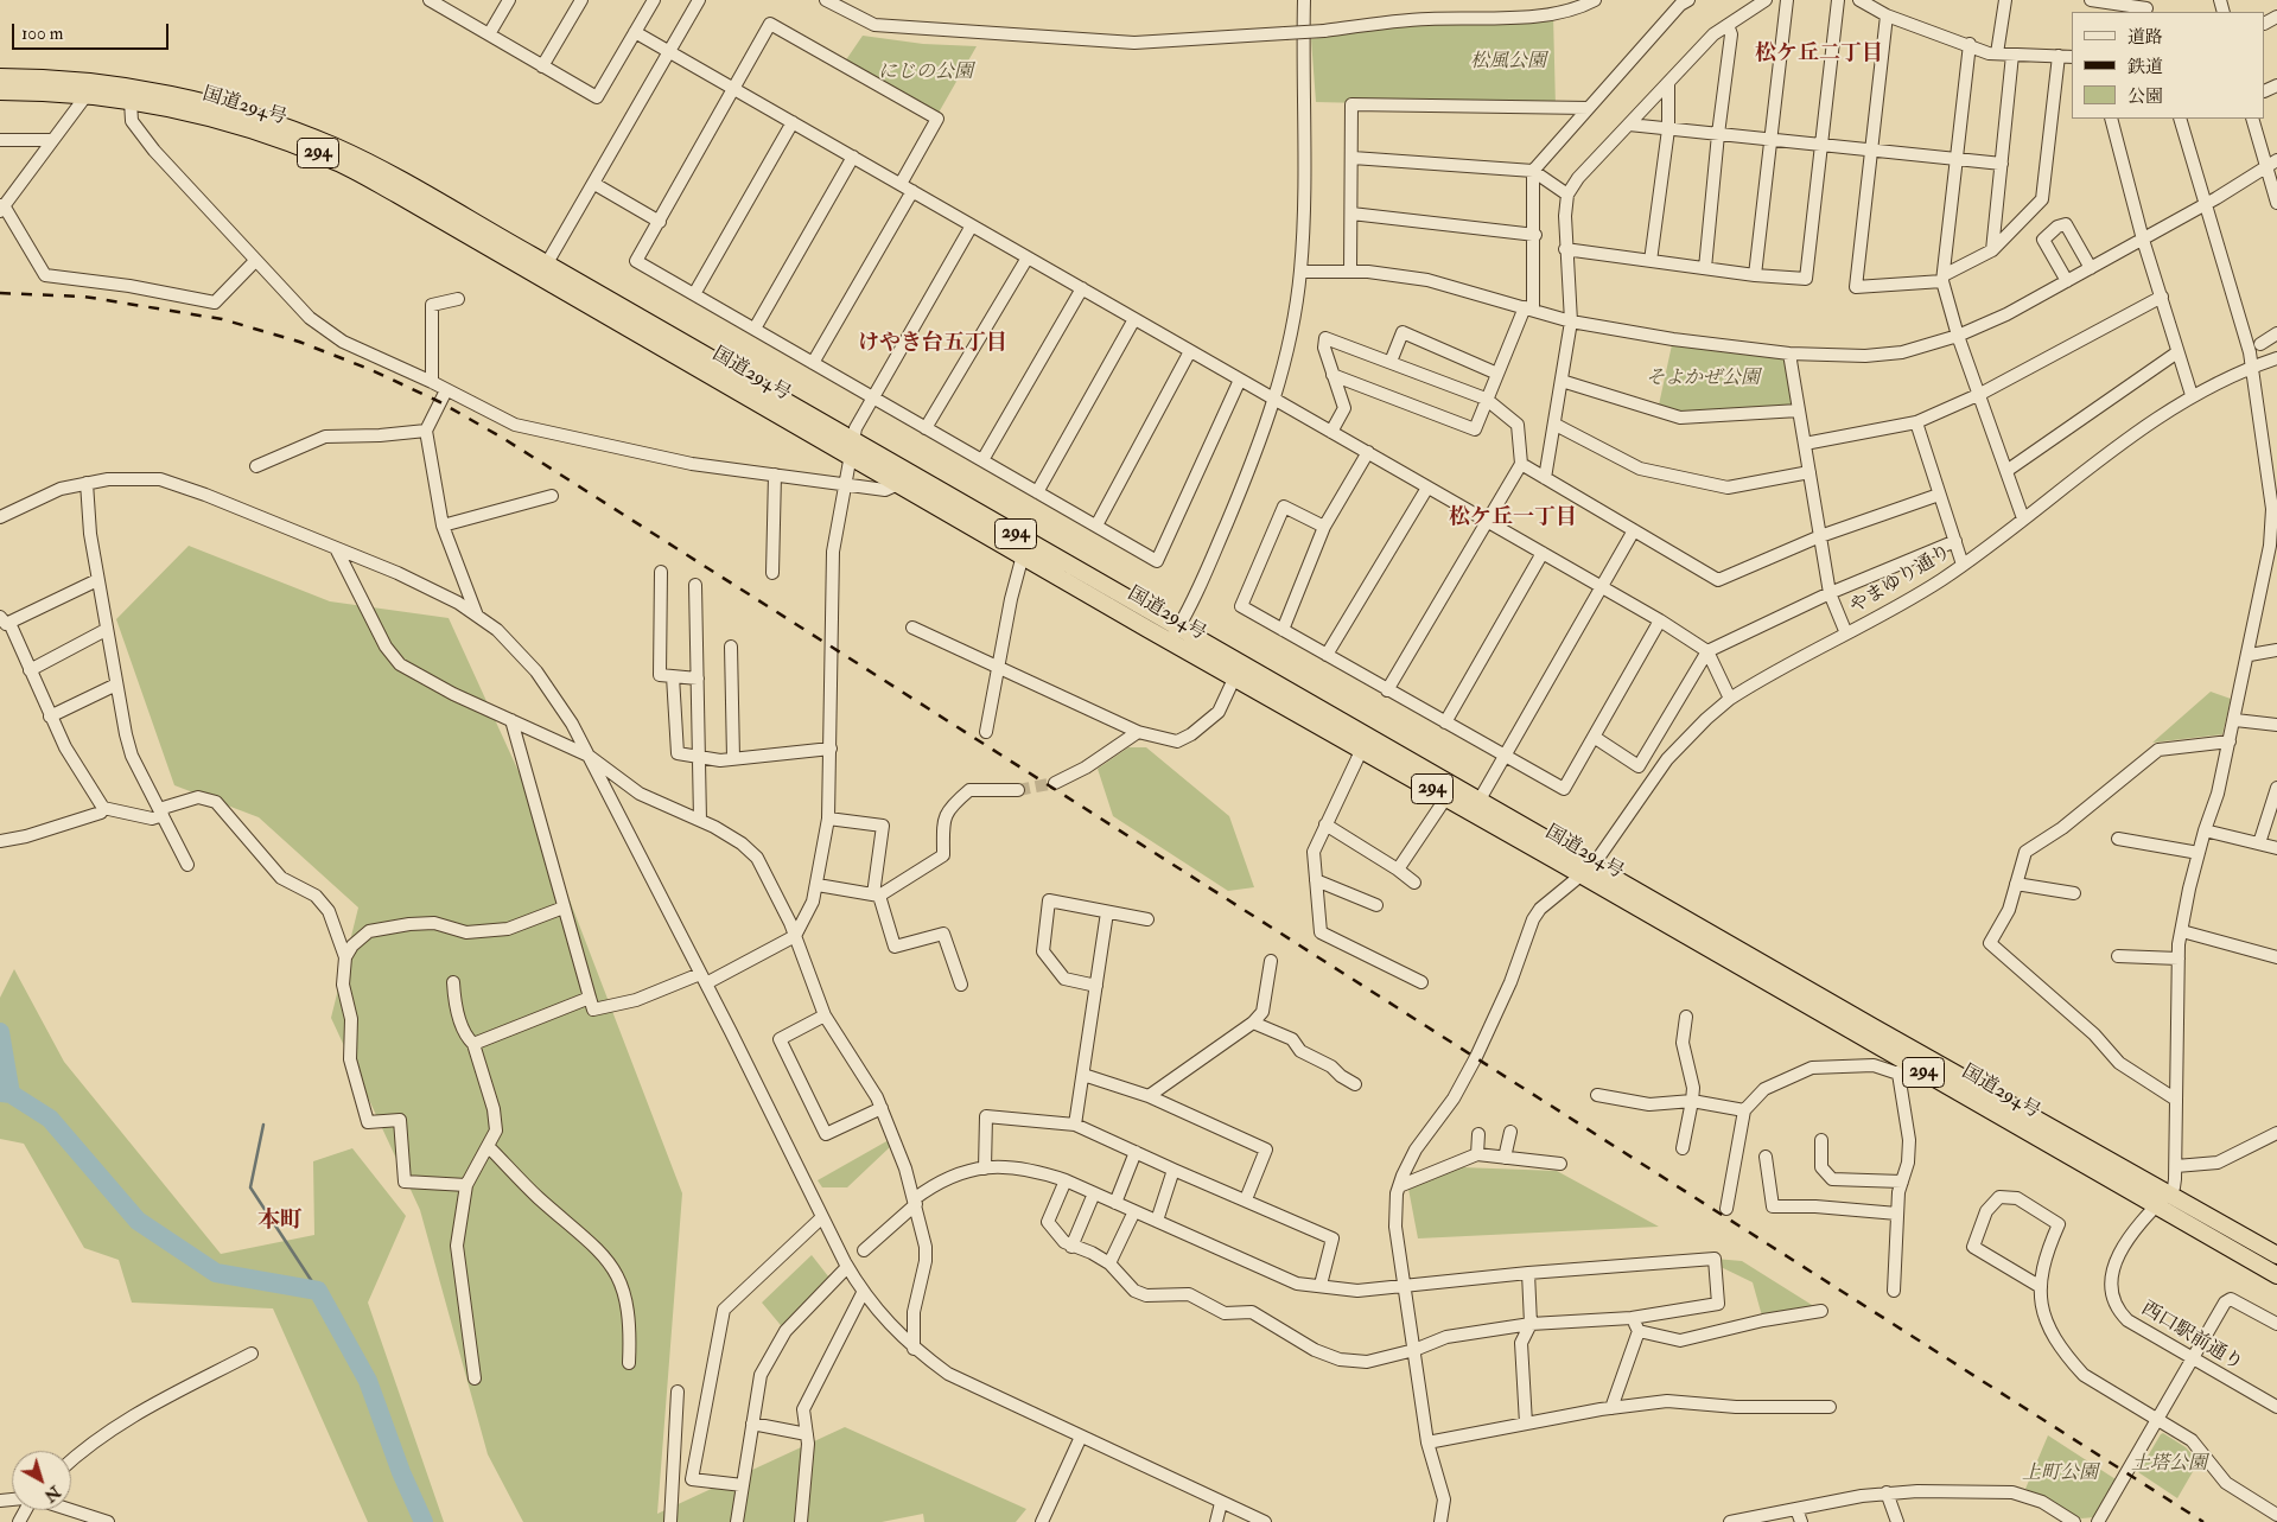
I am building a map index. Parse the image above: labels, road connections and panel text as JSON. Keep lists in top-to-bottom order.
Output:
{
  "streets": {
    "highway": ["国道294号", "294"],
    "street": ["やまゆり通り", "西口駅前通り"]
  },
  "crossings": [
    ["国道294号", "やまゆり通り"],
    ["国道294号", "西口駅前通り"]
  ],
  "districts": [
    "松ケ丘二丁目",
    "けやき台五丁目",
    "松ケ丘一丁目",
    "本町"
  ],
  "parks": [
    "松風公園",
    "にじの公園",
    "そよかぜ公園",
    "土塔公園",
    "上町公園"
  ],
  "legend": ["道路", "鉄道", "公園"],
  "scale_bar": "100 m",
  "north": "bottom right"
}
